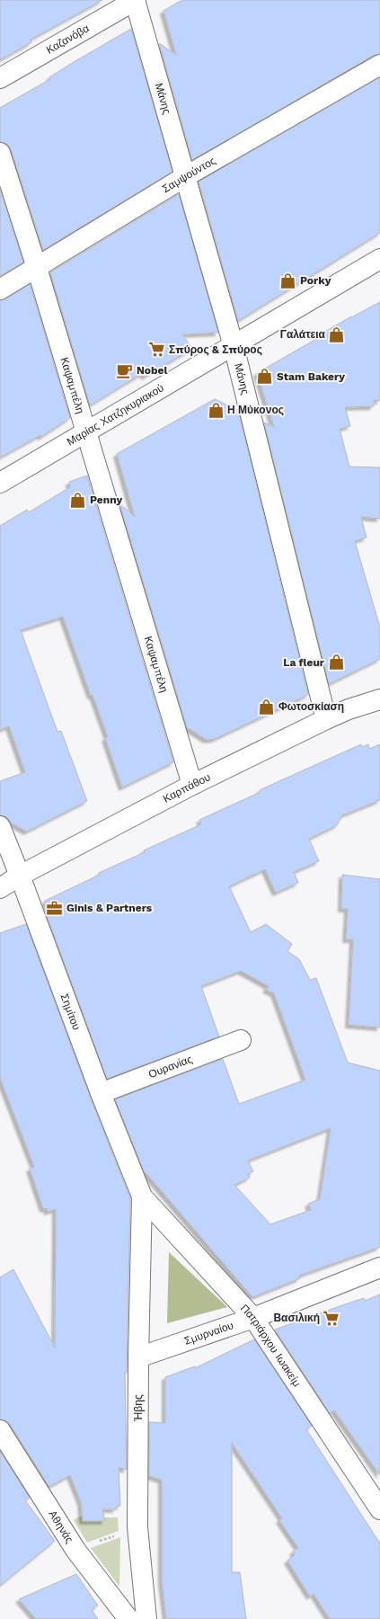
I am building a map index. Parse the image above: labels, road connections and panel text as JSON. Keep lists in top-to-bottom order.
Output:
{
  "streets": {
    "street": [
      "Καζανόβα",
      "Μάνης",
      "Σαμψούντος",
      "Καψαμπέλη",
      "Μαρίας Χατζηκυριακού",
      "Καρπάθου",
      "Σημίτου",
      "Ουρανίας",
      "Σμυρναίου",
      "Πατριάρχου Ιωακείμ",
      "Ήβης",
      "Αθηνάς"
    ]
  },
  "crossings": [
    ["Καζανόβα", "Μάνης"],
    ["Μάνης", "Σαμψούντος"],
    ["Μάνης", "Μαρίας Χατζηκυριακού"],
    ["Μάνης", "Καρπάθου"],
    ["Σαμψούντος", "Καψαμπέλη"],
    ["Καψαμπέλη", "Μαρίας Χατζηκυριακού"],
    ["Καψαμπέλη", "Καρπάθου"],
    ["Καρπάθου", "Σημίτου"],
    ["Σημίτου", "Ουρανίας"],
    ["Σημίτου", "Πατριάρχου Ιωακείμ"],
    ["Σημίτου", "Ήβης"],
    ["Σμυρναίου", "Πατριάρχου Ιωακείμ"],
    ["Σμυρναίου", "Ήβης"],
    ["Πατριάρχου Ιωακείμ", "Ήβης"]
  ],
  "places": {
    "shop": [
      "Porky",
      "Γαλάτεια",
      "Stam Bakery",
      "Η Μύκονος",
      "Penny",
      "La fleur",
      "Φωτοσκίαση"
    ],
    "supermarket": ["Σπύρος & Σπύρος", "Βασιλική"],
    "cafe": ["Nobel"],
    "office": ["Ginis & Partners"]
  }
}
